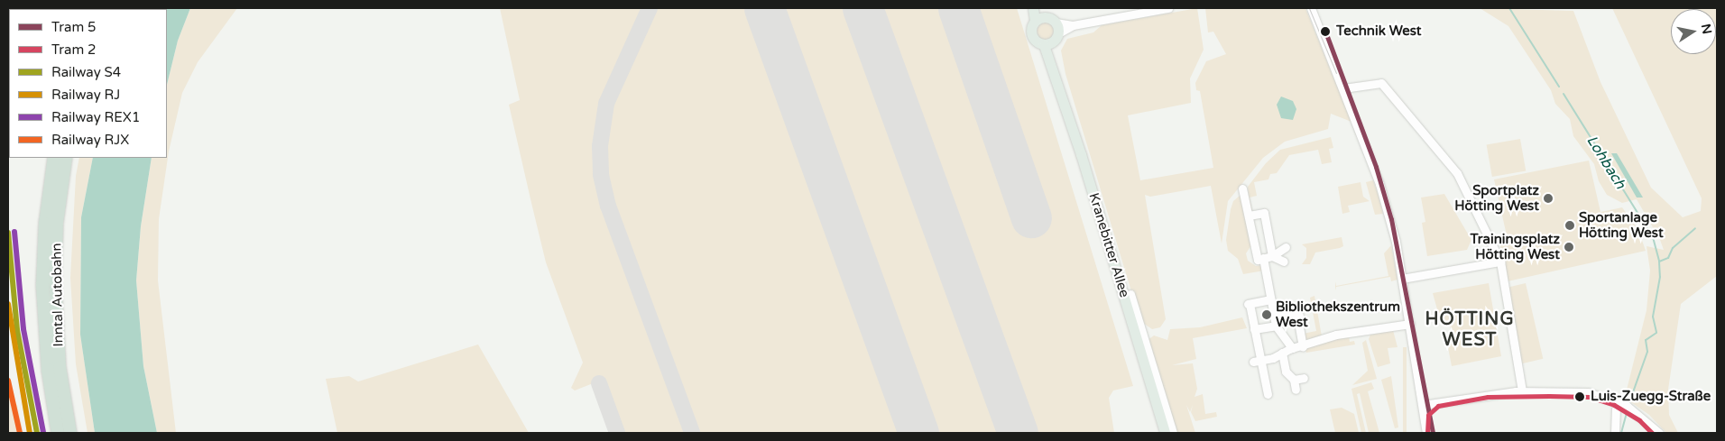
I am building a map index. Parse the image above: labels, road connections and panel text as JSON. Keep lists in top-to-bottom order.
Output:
{
  "streets": {
    "highway": ["Inntal Autobahn"],
    "main road": ["Kranebitter Allee"]
  },
  "districts": ["HÖTTING WEST"],
  "water": ["Lohbach"],
  "places": [
    "Technik West",
    "Sportplatz Hötting West",
    "Sportanlage Hötting West",
    "Trainingsplatz Hötting West",
    "Bibliothekszentrum West",
    "Luis-Zuegg-Straße"
  ],
  "lines": [
    "tram line 5",
    "rail line S4",
    "rail line REX1",
    "rail line RJ",
    "rail line RJX",
    "tram line 2"
  ],
  "legend": [
    "Tram 5",
    "Tram 2",
    "Railway S4",
    "Railway RJ",
    "Railway REX1",
    "Railway RJX"
  ],
  "north": "right"
}
